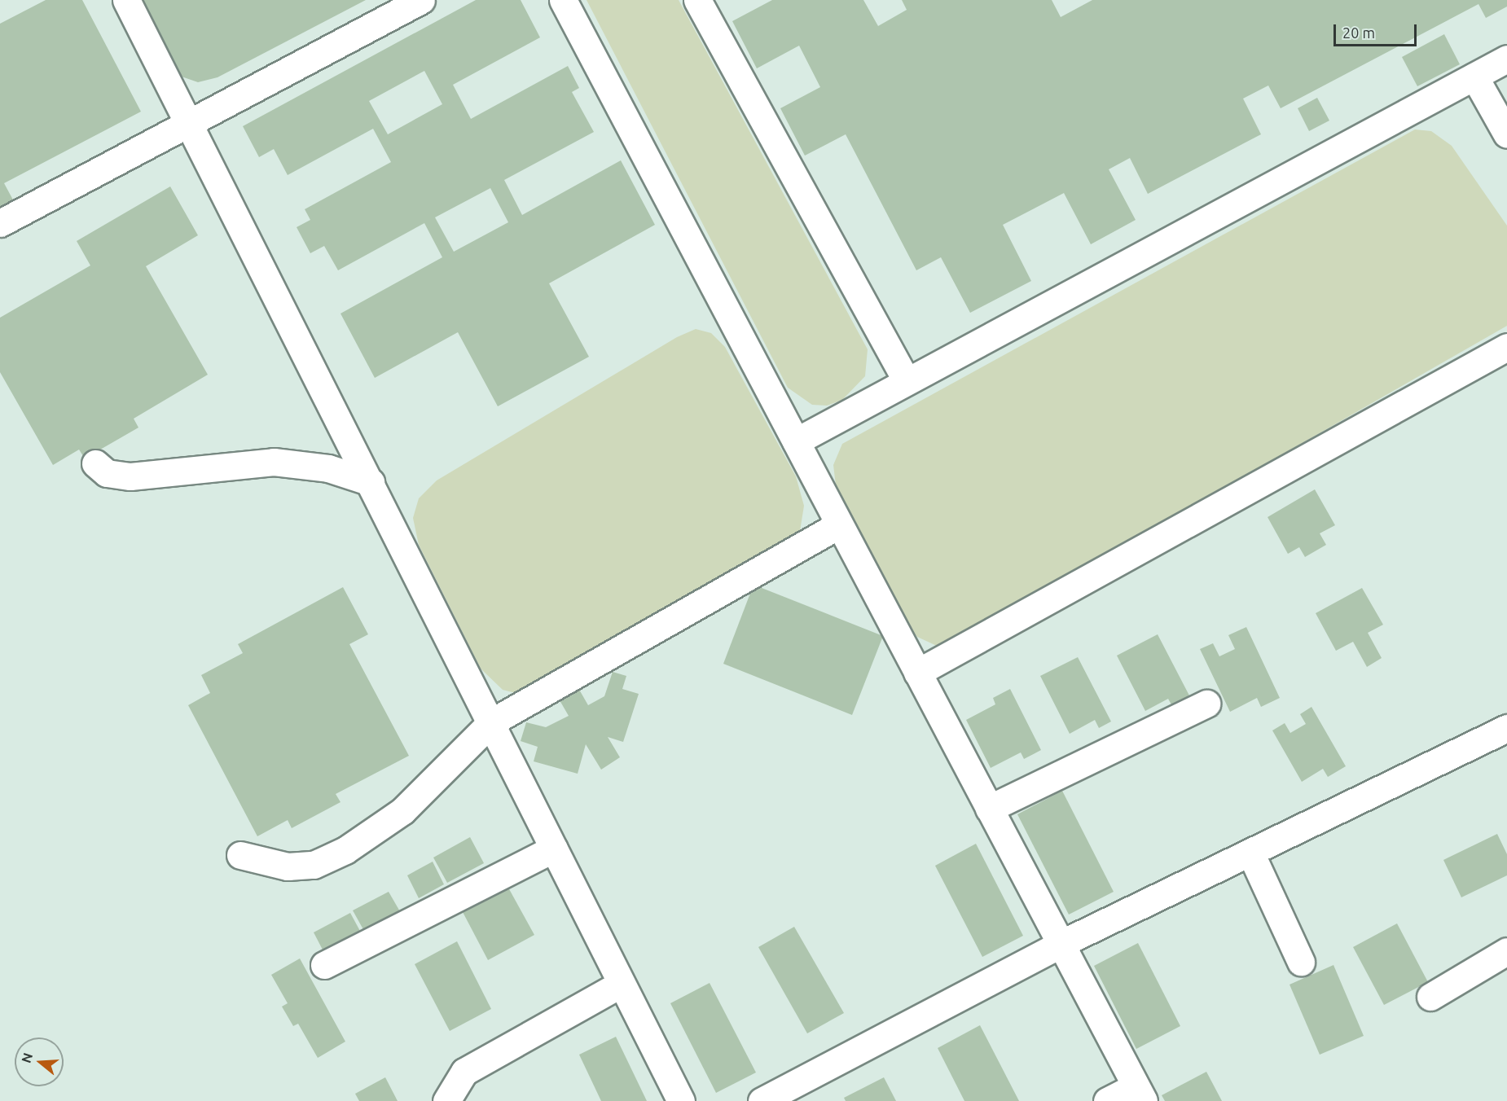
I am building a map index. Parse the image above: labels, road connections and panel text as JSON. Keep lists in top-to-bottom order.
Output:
{
  "scale_bar": "20 m",
  "north": "left"
}
